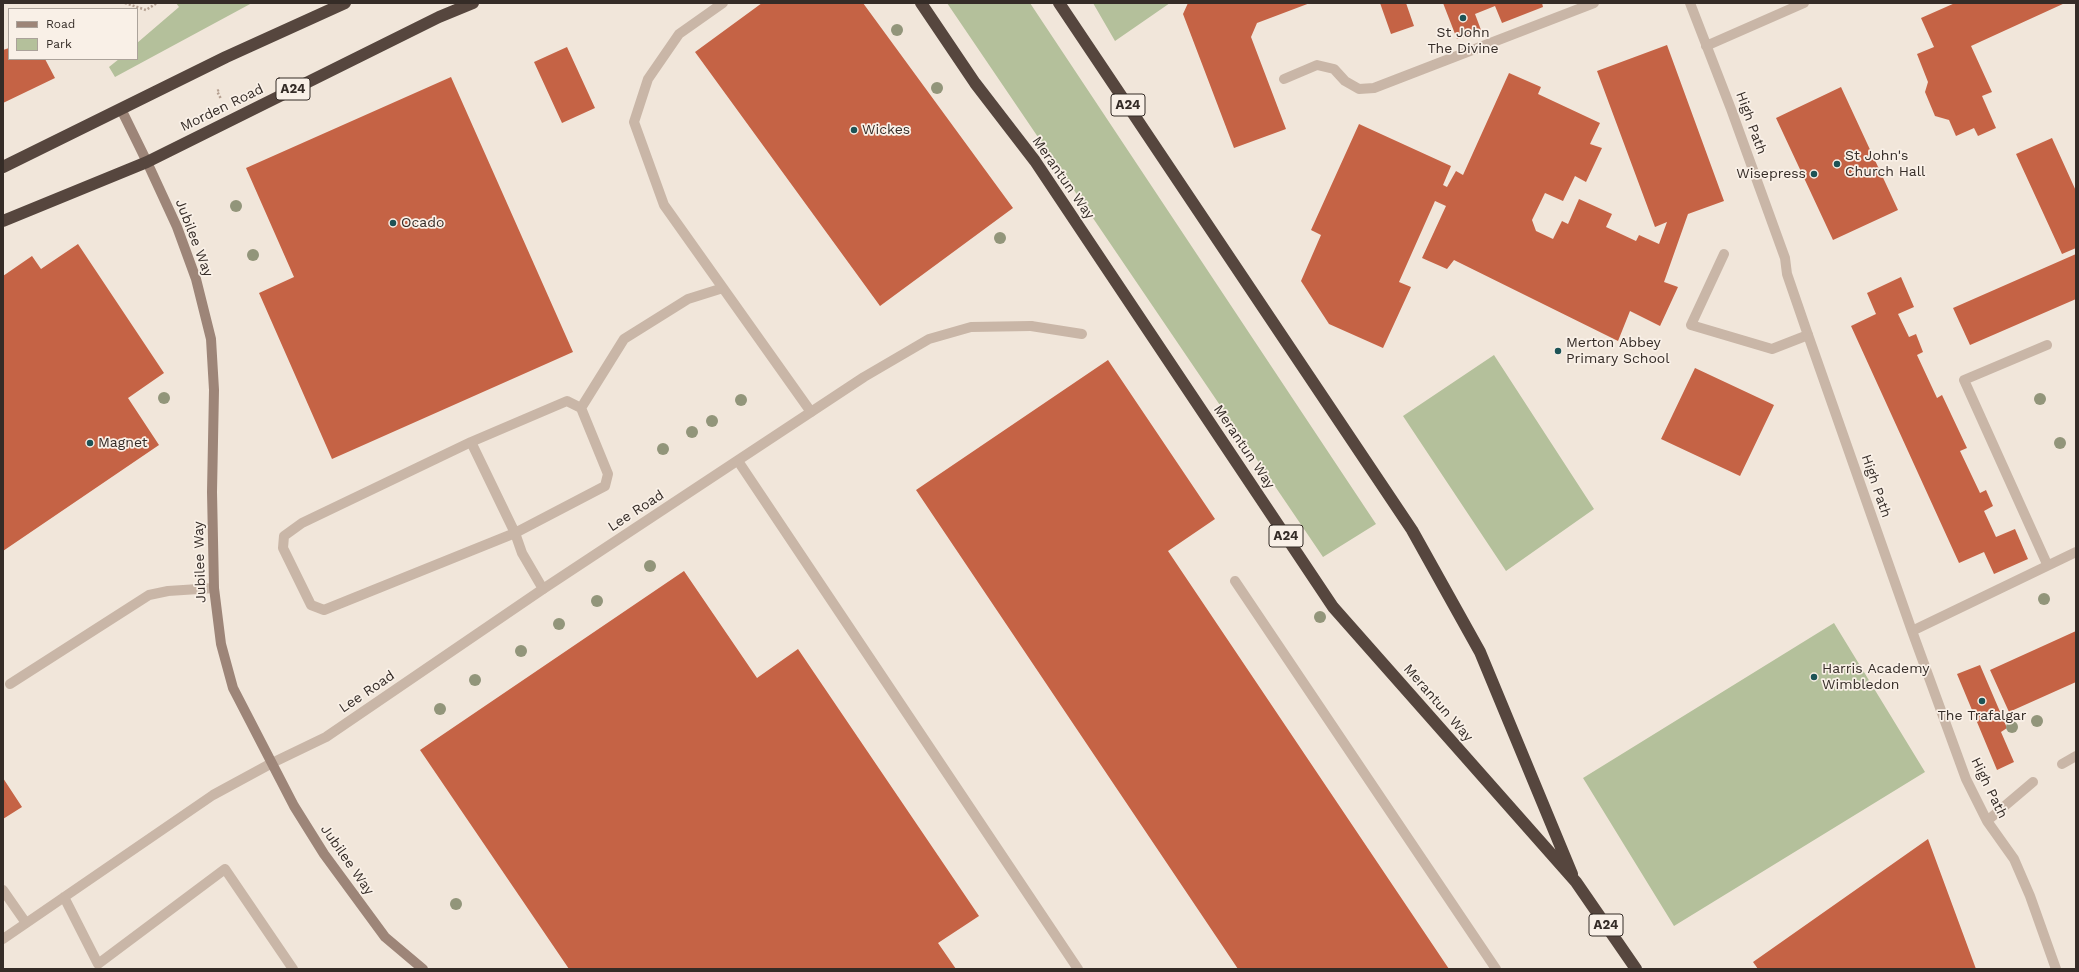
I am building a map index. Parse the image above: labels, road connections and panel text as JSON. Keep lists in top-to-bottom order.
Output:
{
  "streets": {
    "highway": ["A24", "Morden Road", "Merantun Way"],
    "street": ["High Path", "Jubilee Way", "Lee Road"]
  },
  "crossings": [
    ["Morden Road", "Jubilee Way"],
    ["Jubilee Way", "Lee Road"]
  ],
  "places": [
    "St John The Divine",
    "Wickes",
    "St John's Church Hall",
    "Wisepress",
    "Ocado",
    "Merton Abbey Primary School",
    "Magnet",
    "Harris Academy Wimbledon",
    "The Trafalgar"
  ],
  "legend": ["Road", "Park"]
}
